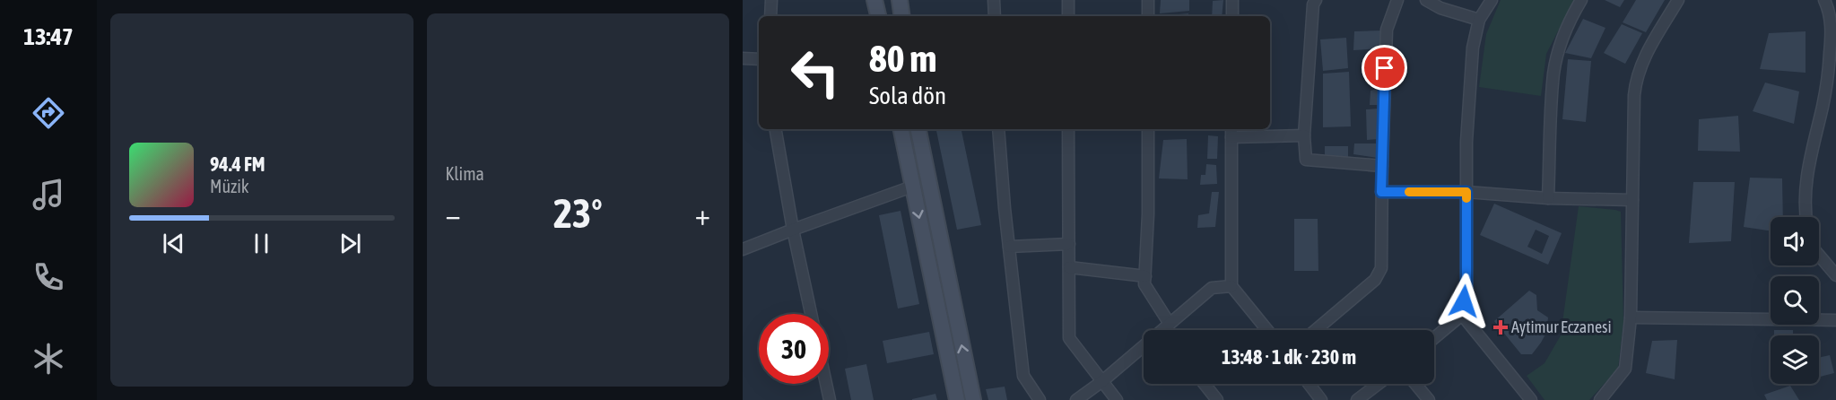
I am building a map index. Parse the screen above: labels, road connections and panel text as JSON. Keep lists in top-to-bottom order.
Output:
{
  "places": {
    "health": ["Aytimur Eczanesi"]
  },
  "page": {
    "tabs": "13:47",
    "tile": "Klima",
    "turn": ["80 m", "Sola dön"],
    "song": ["94.4 FM", "Müzik"],
    "heat": ["−", "23°", "+"],
    "limit": "30",
    "trip": "13:48 · 1 dk · 230 m"
  }
}
